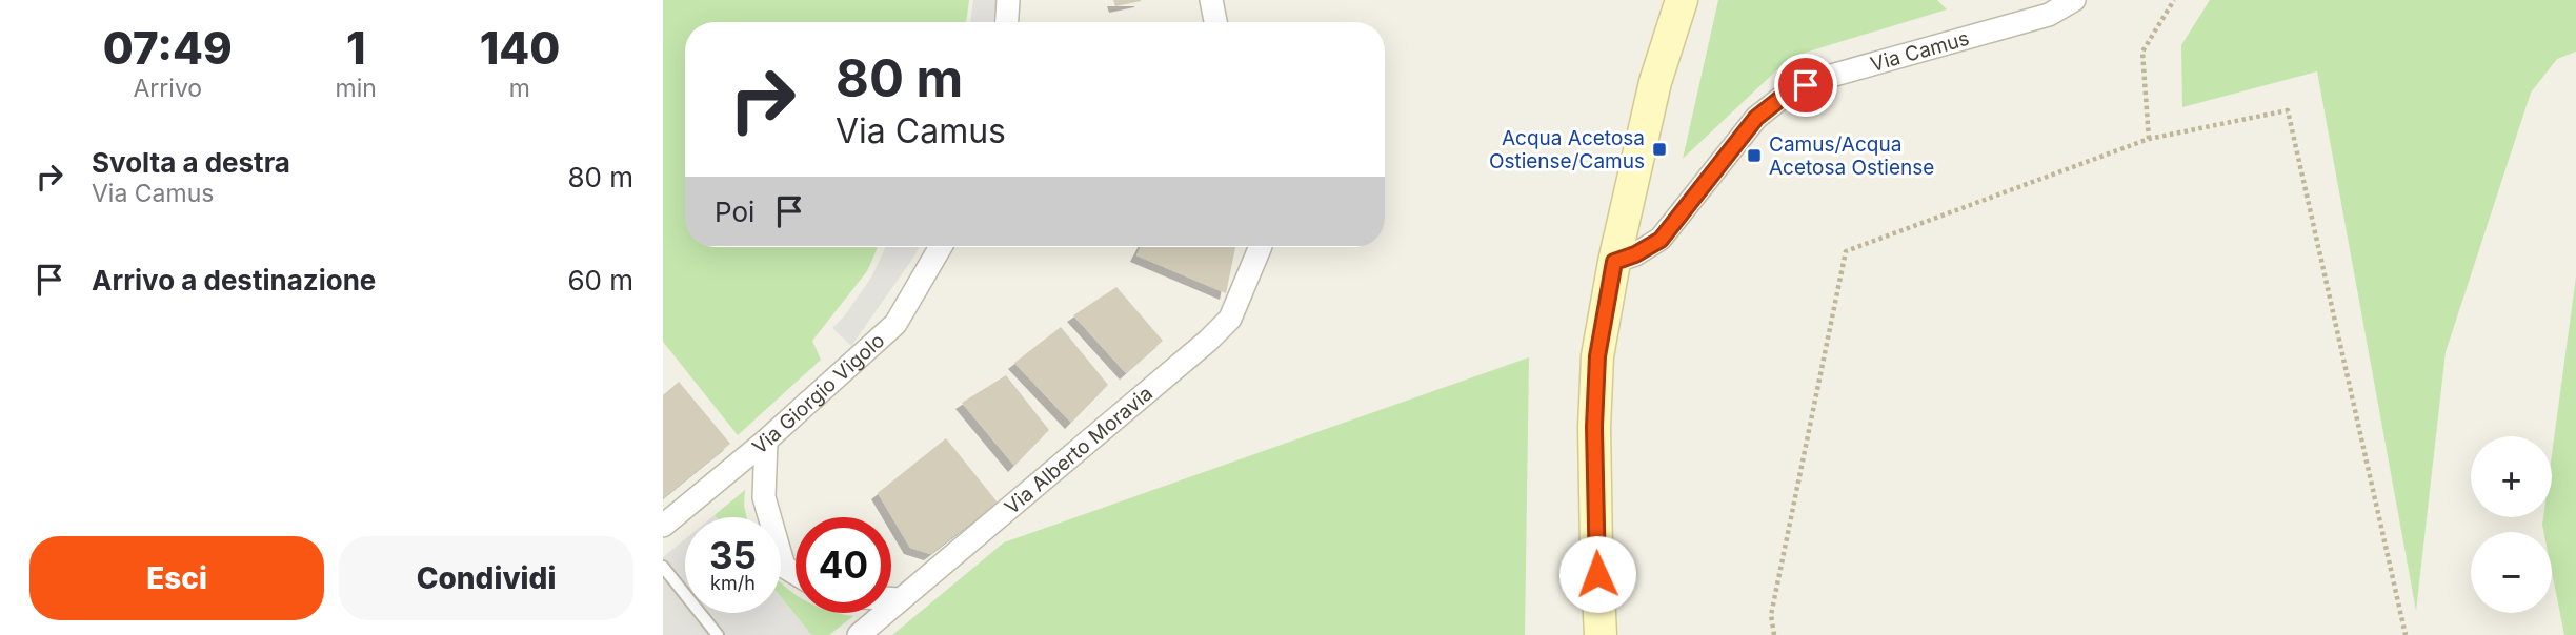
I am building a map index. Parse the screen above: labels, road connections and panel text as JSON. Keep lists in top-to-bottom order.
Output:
{
  "streets": {
    "street": ["Via Camus", "Via Giorgio Vigolo", "Via Alberto Moravia"]
  },
  "places": {
    "transit": ["Acqua Acetosa Ostiense/Camus", "Camus/Acqua Acetosa Ostiense"]
  },
  "page": {
    "eta": [
      "07:49",
      "Arrivo",
      "1",
      "min",
      "140",
      "m"
    ],
    "turn": ["80 m", "Via Camus"],
    "list": [
      {
        "name": "Svolta a destra",
        "note": "Via Camus",
        "value": "80 m"
      },
      {
        "name": "Arrivo a destinazione",
        "value": "60 m"
      }
    ],
    "then": "Poi",
    "map_buttons": ["+", "−"],
    "speed": "35 km/h",
    "limit": "40",
    "buttons": ["Esci", "Condividi"]
  }
}
